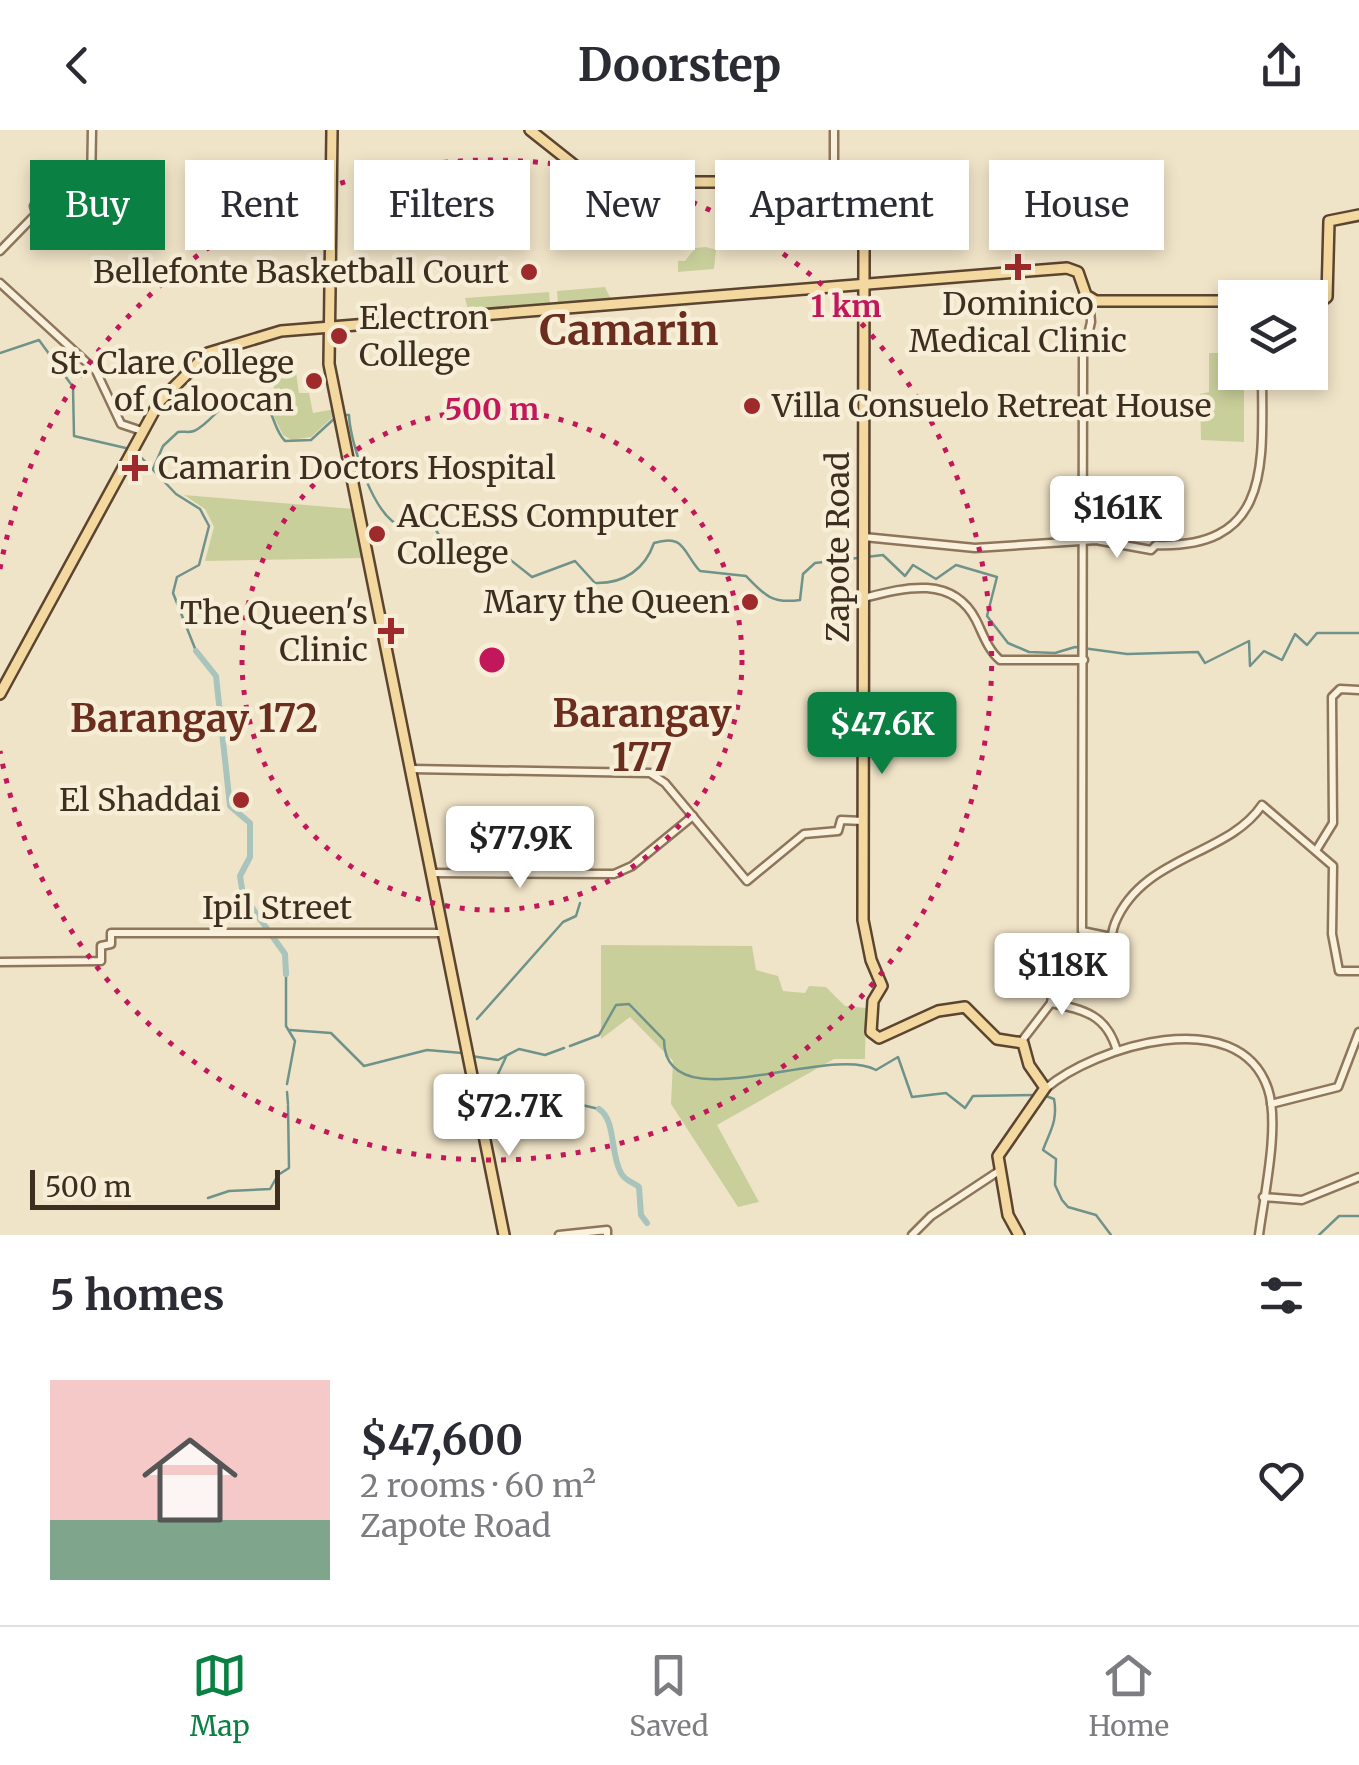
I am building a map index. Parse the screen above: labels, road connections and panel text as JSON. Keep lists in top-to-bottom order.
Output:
{
  "streets": {
    "main road": ["Zapote Road"],
    "street": ["Ipil Street"]
  },
  "districts": ["Camarin", "Barangay 177", "Barangay 172"],
  "places": {
    "health": ["Dominico Medical Clinic", "Camarin Doctors Hospital", "The Queen's Clinic"],
    "other": [
      "Bellefonte Basketball Court",
      "Electron College",
      "St. Clare College of Caloocan",
      "Villa Consuelo Retreat House",
      "ACCESS Computer College",
      "Mary the Queen",
      "El Shaddai"
    ]
  },
  "scale_bar": "500 m",
  "page": {
    "header": "Doorstep",
    "chip": [
      "Buy",
      "Rent",
      "Filters",
      "New",
      "Apartment",
      "House"
    ],
    "price": [
      "$161K",
      "$47.6K",
      "$77.9K",
      "$118K",
      "$72.7K"
    ],
    "scale": "500 m",
    "heading": "5 homes",
    "list": [
      {
        "name": "$47,600",
        "note": "2 rooms · 60 m² · Zapote Road"
      }
    ],
    "tabs": ["Map", "Saved", "Home"]
  },
  "rings": ["1 km", "500 m"]
}
